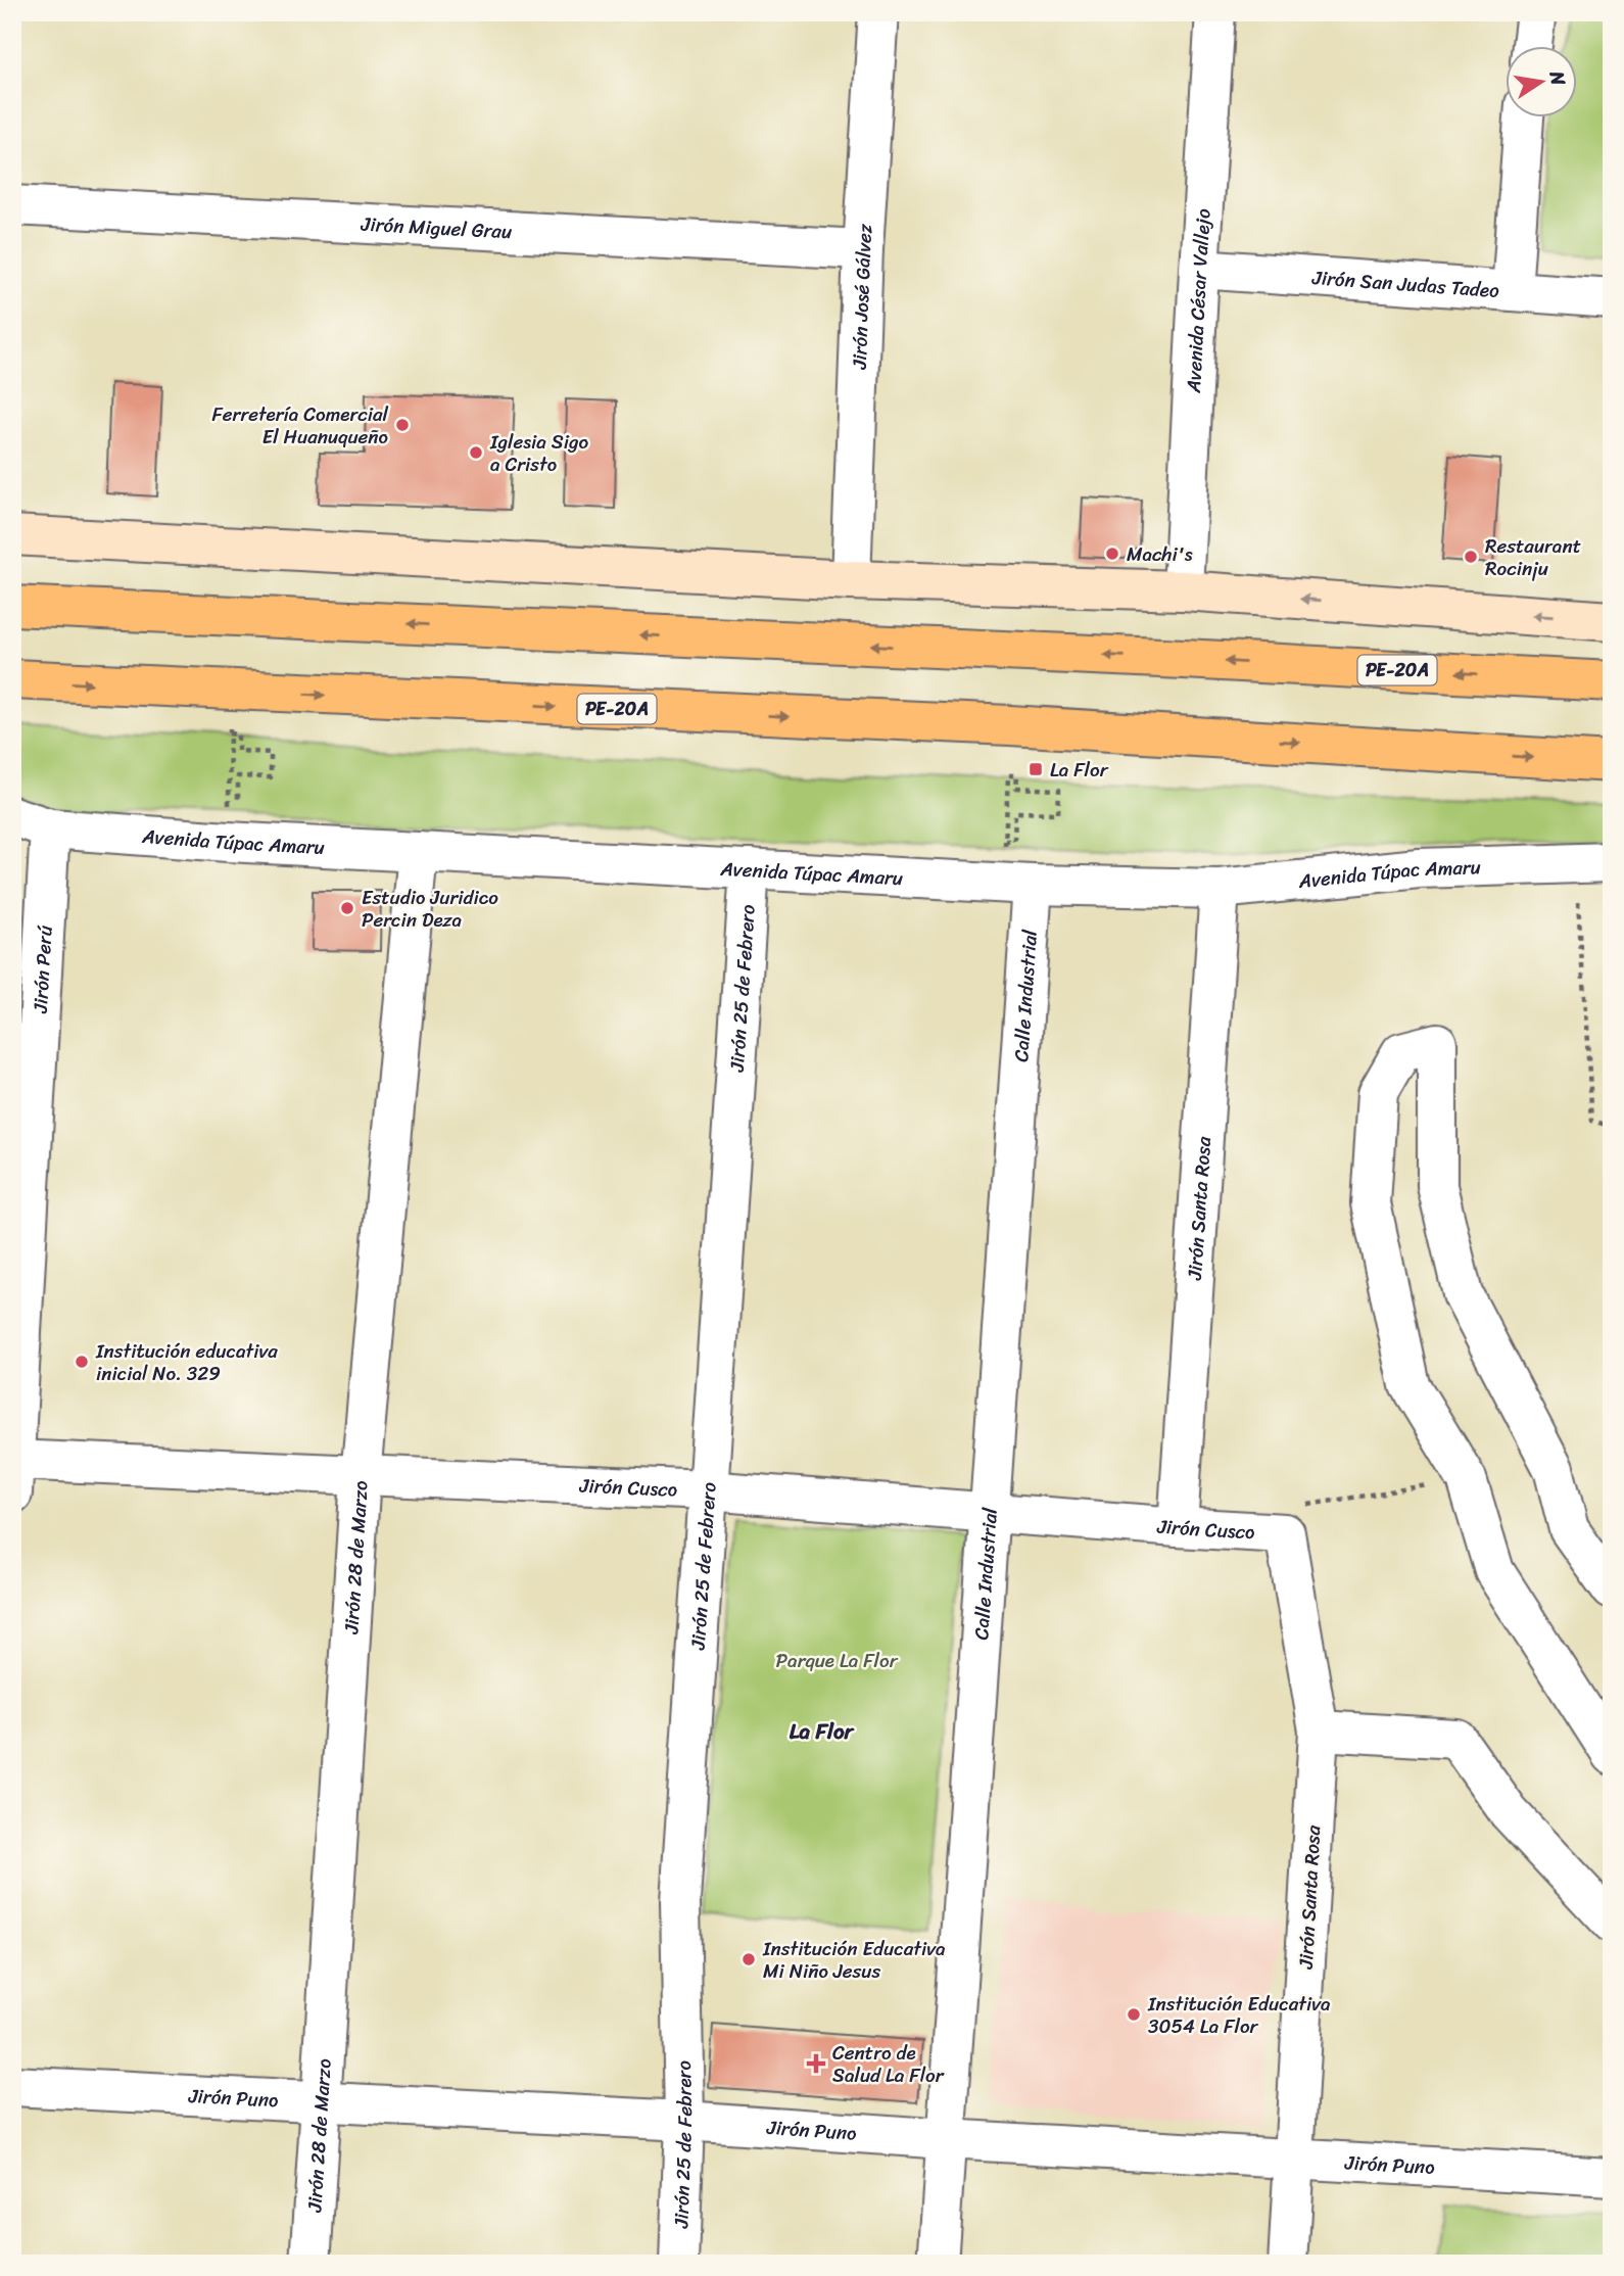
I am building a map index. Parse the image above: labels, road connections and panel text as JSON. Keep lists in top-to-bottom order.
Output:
{
  "streets": {
    "highway": ["PE-20A"],
    "street": [
      "Jirón Miguel Grau",
      "Jirón San Judas Tadeo",
      "Jirón José Gálvez",
      "Avenida César Vallejo",
      "Avenida Túpac Amaru",
      "Jirón Perú",
      "Jirón 25 de Febrero",
      "Calle Industrial",
      "Jirón Santa Rosa",
      "Jirón Cusco",
      "Jirón 28 de Marzo",
      "Jirón Puno"
    ]
  },
  "crossings": [
    ["Jirón Miguel Grau", "Jirón José Gálvez"],
    ["Jirón San Judas Tadeo", "Avenida César Vallejo"],
    ["Avenida Túpac Amaru", "Jirón Perú"],
    ["Avenida Túpac Amaru", "Jirón 25 de Febrero"],
    ["Avenida Túpac Amaru", "Calle Industrial"],
    ["Avenida Túpac Amaru", "Jirón Santa Rosa"],
    ["Avenida Túpac Amaru", "Jirón 28 de Marzo"],
    ["Jirón Perú", "Jirón Cusco"],
    ["Jirón 25 de Febrero", "Jirón Cusco"],
    ["Jirón 25 de Febrero", "Jirón Puno"],
    ["Calle Industrial", "Jirón Cusco"],
    ["Calle Industrial", "Jirón Puno"],
    ["Jirón Santa Rosa", "Jirón Cusco"],
    ["Jirón Santa Rosa", "Jirón Puno"],
    ["Jirón Cusco", "Jirón 28 de Marzo"],
    ["Jirón 28 de Marzo", "Jirón Puno"]
  ],
  "districts": ["La Flor"],
  "parks": ["Parque La Flor"],
  "places": {
    "other": [
      "Ferretería Comercial El Huanuqueño",
      "Iglesia Sigo a Cristo",
      "Machi's",
      "Restaurant Rocinju",
      "Estudio Juridico Percin Deza",
      "Institución educativa inicial No. 329",
      "Institución Educativa Mi Niño Jesus",
      "Institución Educativa 3054 La Flor"
    ],
    "transit": ["La Flor"],
    "health": ["Centro de Salud La Flor"]
  },
  "north": "right"
}
